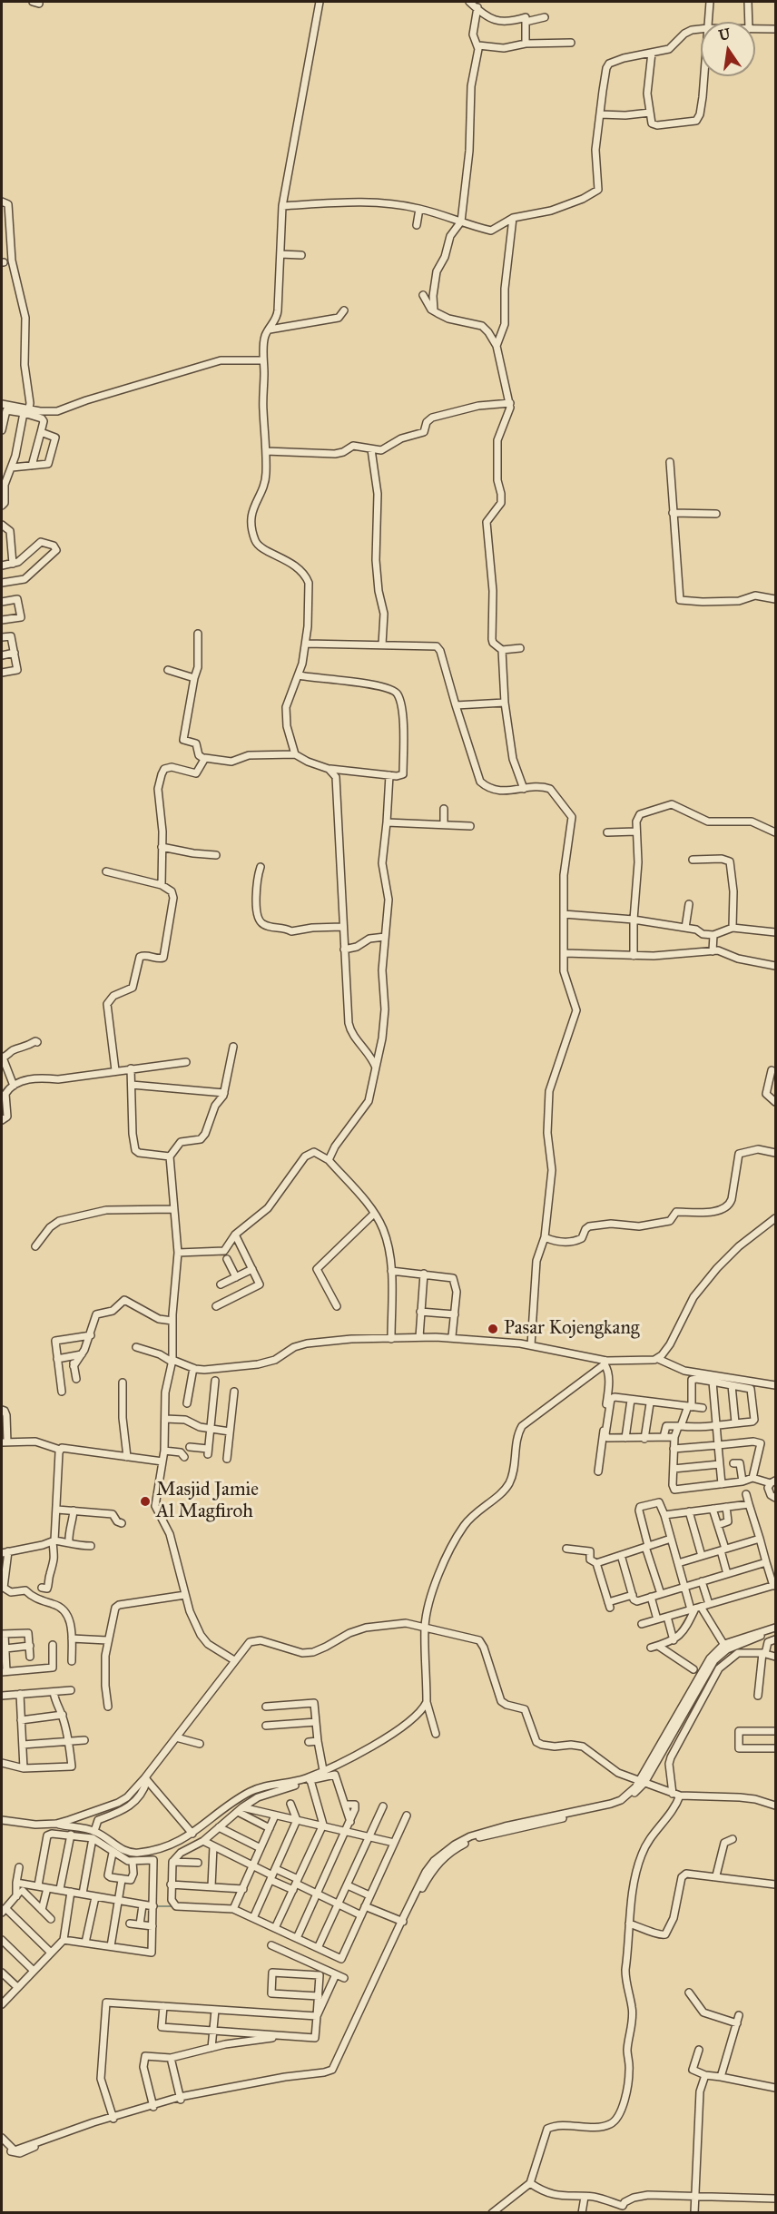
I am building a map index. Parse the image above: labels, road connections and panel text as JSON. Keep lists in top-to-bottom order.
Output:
{
  "places": ["Pasar Kojengkang", "Masjid Jamie Al Magfiroh"],
  "north": "top"
}
